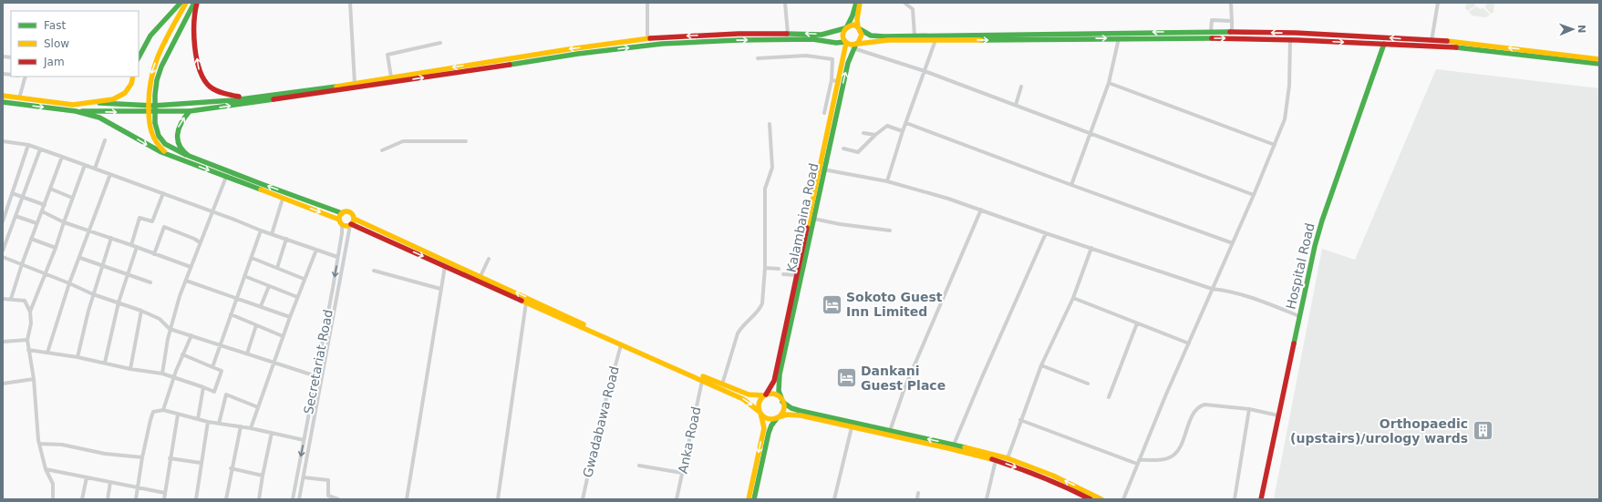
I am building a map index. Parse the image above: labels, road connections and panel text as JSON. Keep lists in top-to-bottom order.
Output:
{
  "streets": {
    "main road": ["Kalambaina Road", "Hospital Road"],
    "street": ["Secretariat Road", "Gwadabawa Road", "Anka Road"]
  },
  "places": {
    "hotel": ["Sokoto Guest Inn Limited", "Dankani Guest Place"],
    "building": ["Orthopaedic (upstairs)/urology wards"]
  },
  "legend": ["Fast", "Slow", "Jam"],
  "north": "right"
}
